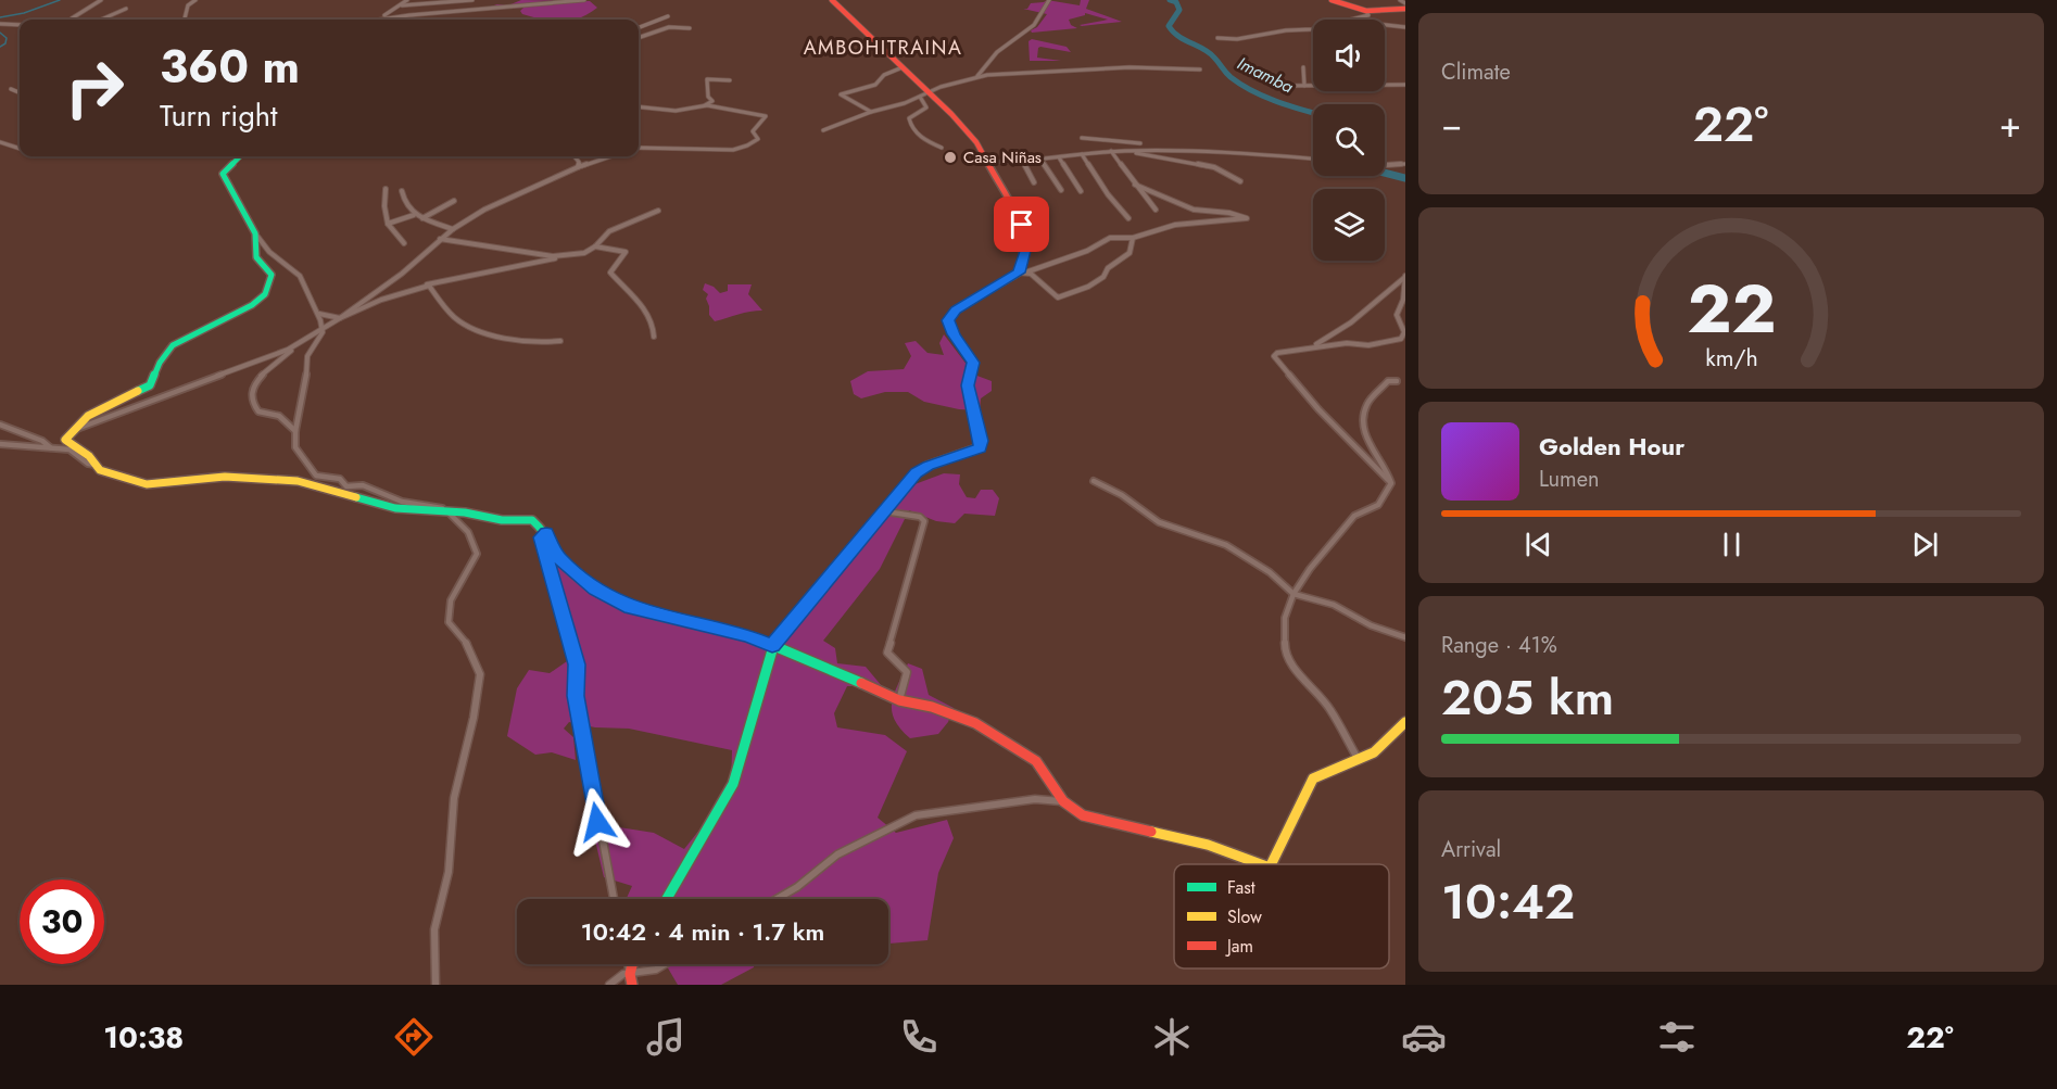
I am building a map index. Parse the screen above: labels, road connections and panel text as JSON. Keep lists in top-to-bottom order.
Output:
{
  "districts": ["AMBOHITRAINA"],
  "water": ["Imamba"],
  "places": ["Casa Niñas"],
  "legend": ["Fast", "Slow", "Jam"],
  "page": {
    "tile": [
      "Climate",
      ["Range · 41%", "205 km"],
      ["Arrival", "10:42"]
    ],
    "turn": ["360 m", "Turn right"],
    "heat": ["−", "22°", "+"],
    "song": ["Golden Hour", "Lumen"],
    "limit": "30",
    "trip": "10:42 · 4 min · 1.7 km",
    "tabs": ["10:38", "22°"],
    "gauge": ["22", "km/h"]
  }
}
